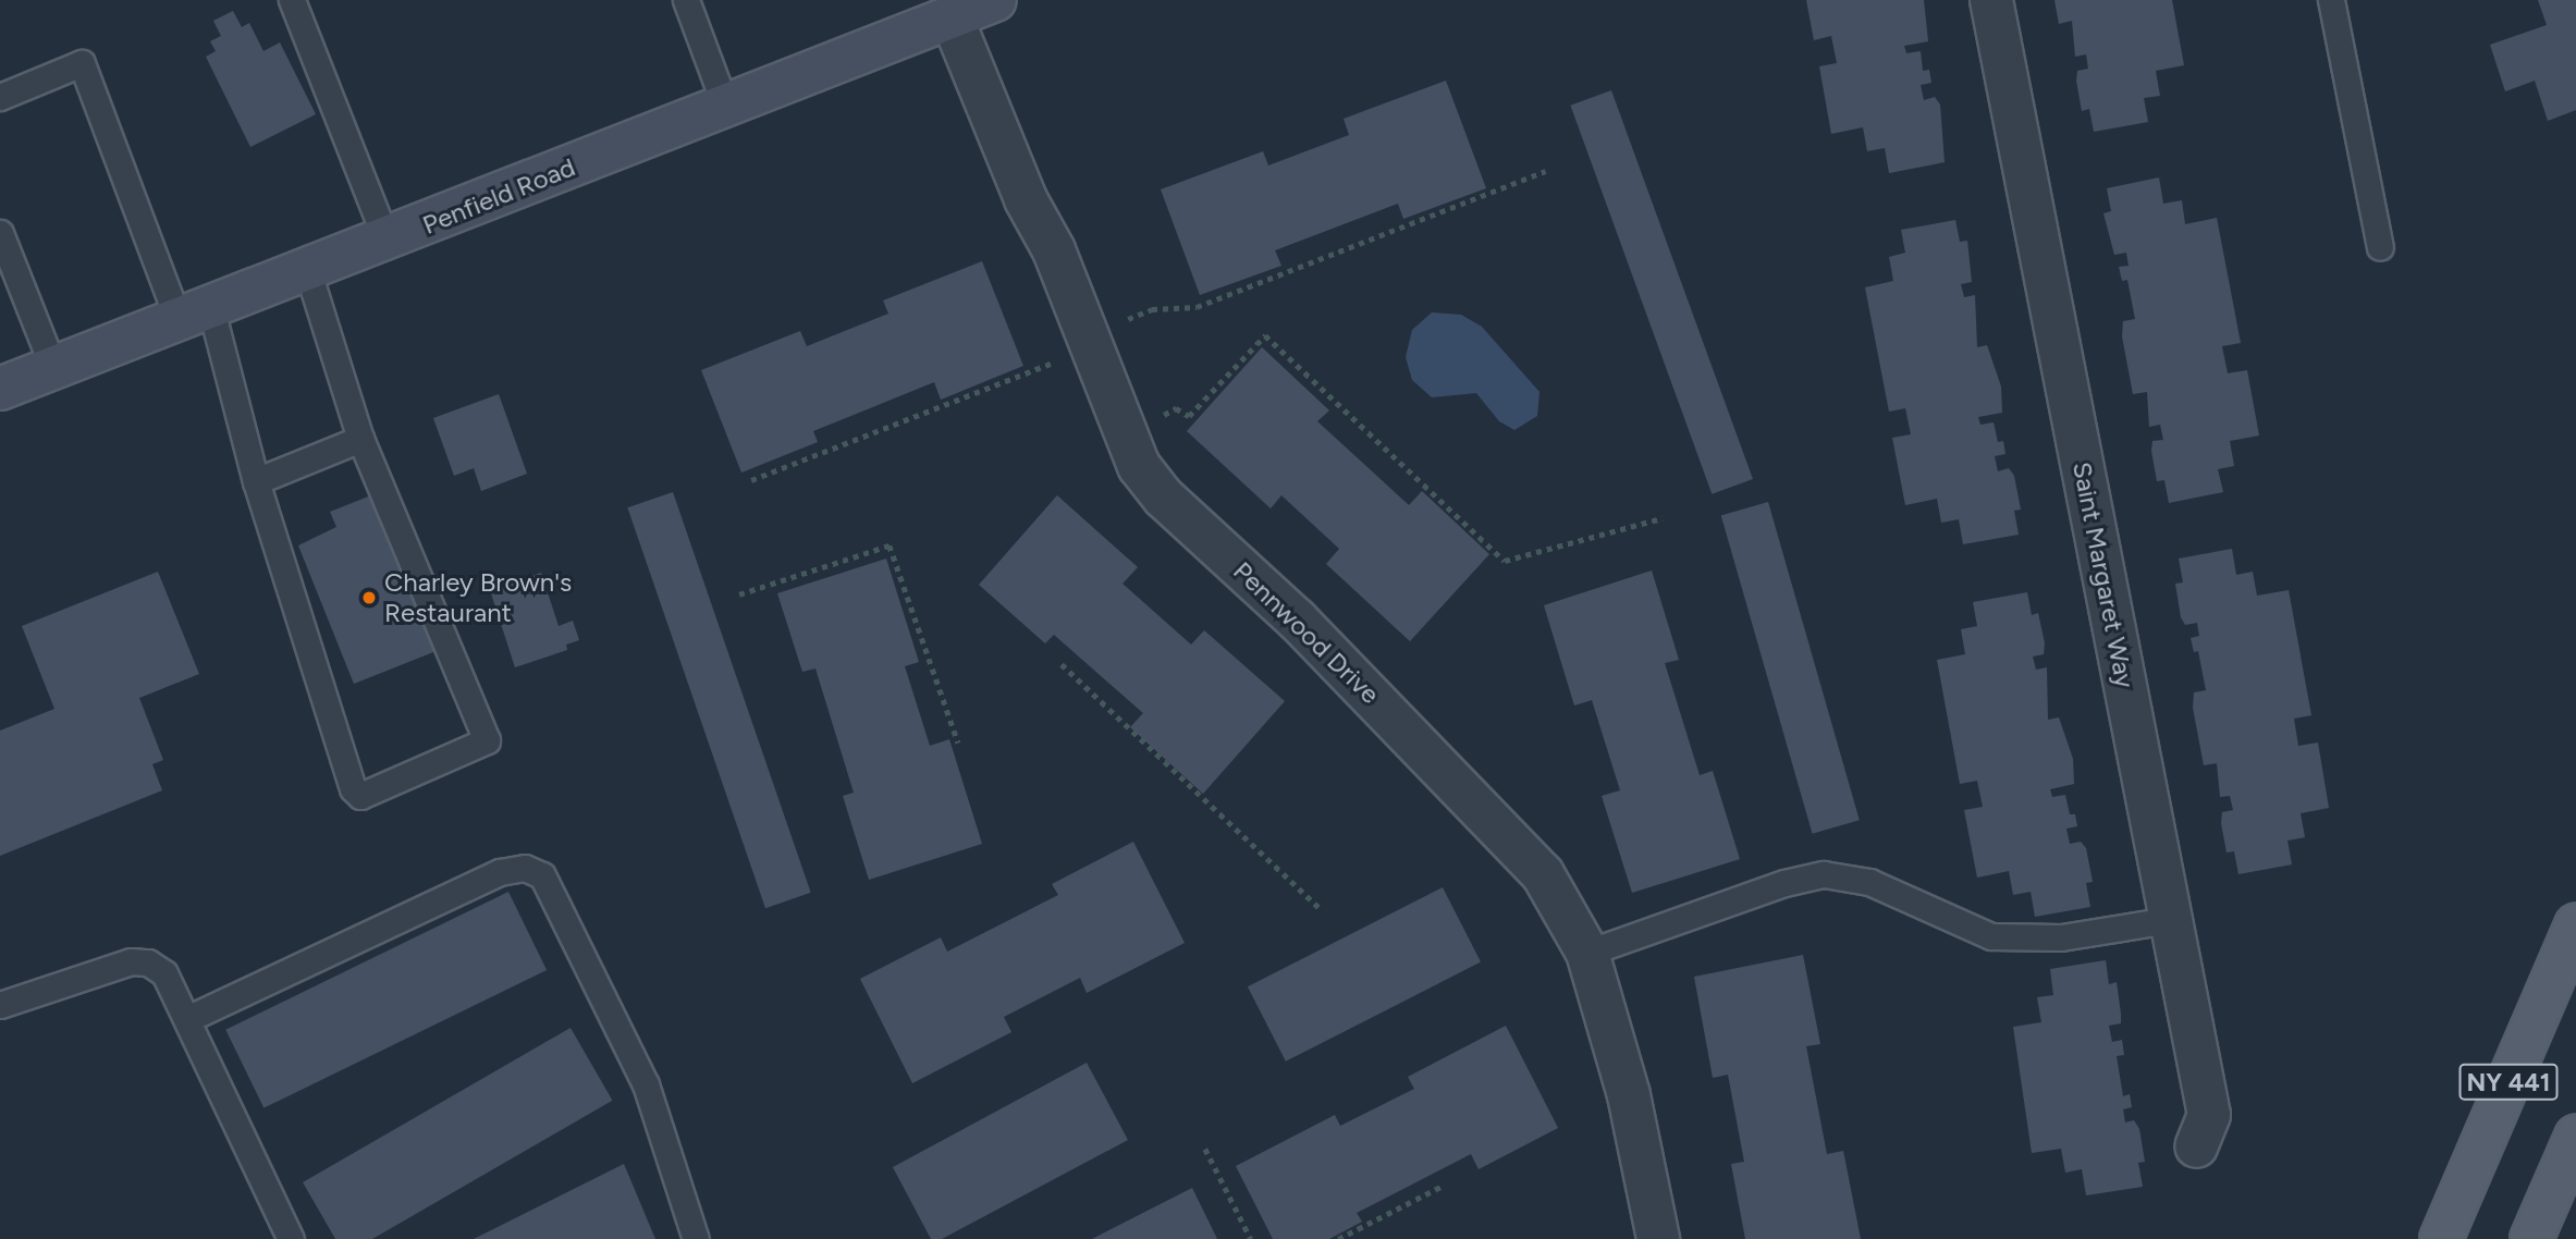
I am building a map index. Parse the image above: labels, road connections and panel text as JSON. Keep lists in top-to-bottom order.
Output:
{
  "streets": {
    "main road": ["NY 441"],
    "street": ["Penfield Road", "Saint Margaret Way", "Pennwood Drive"]
  },
  "crossings": [
    ["Penfield Road", "Pennwood Drive"]
  ],
  "places": ["Charley Brown's Restaurant"]
}
